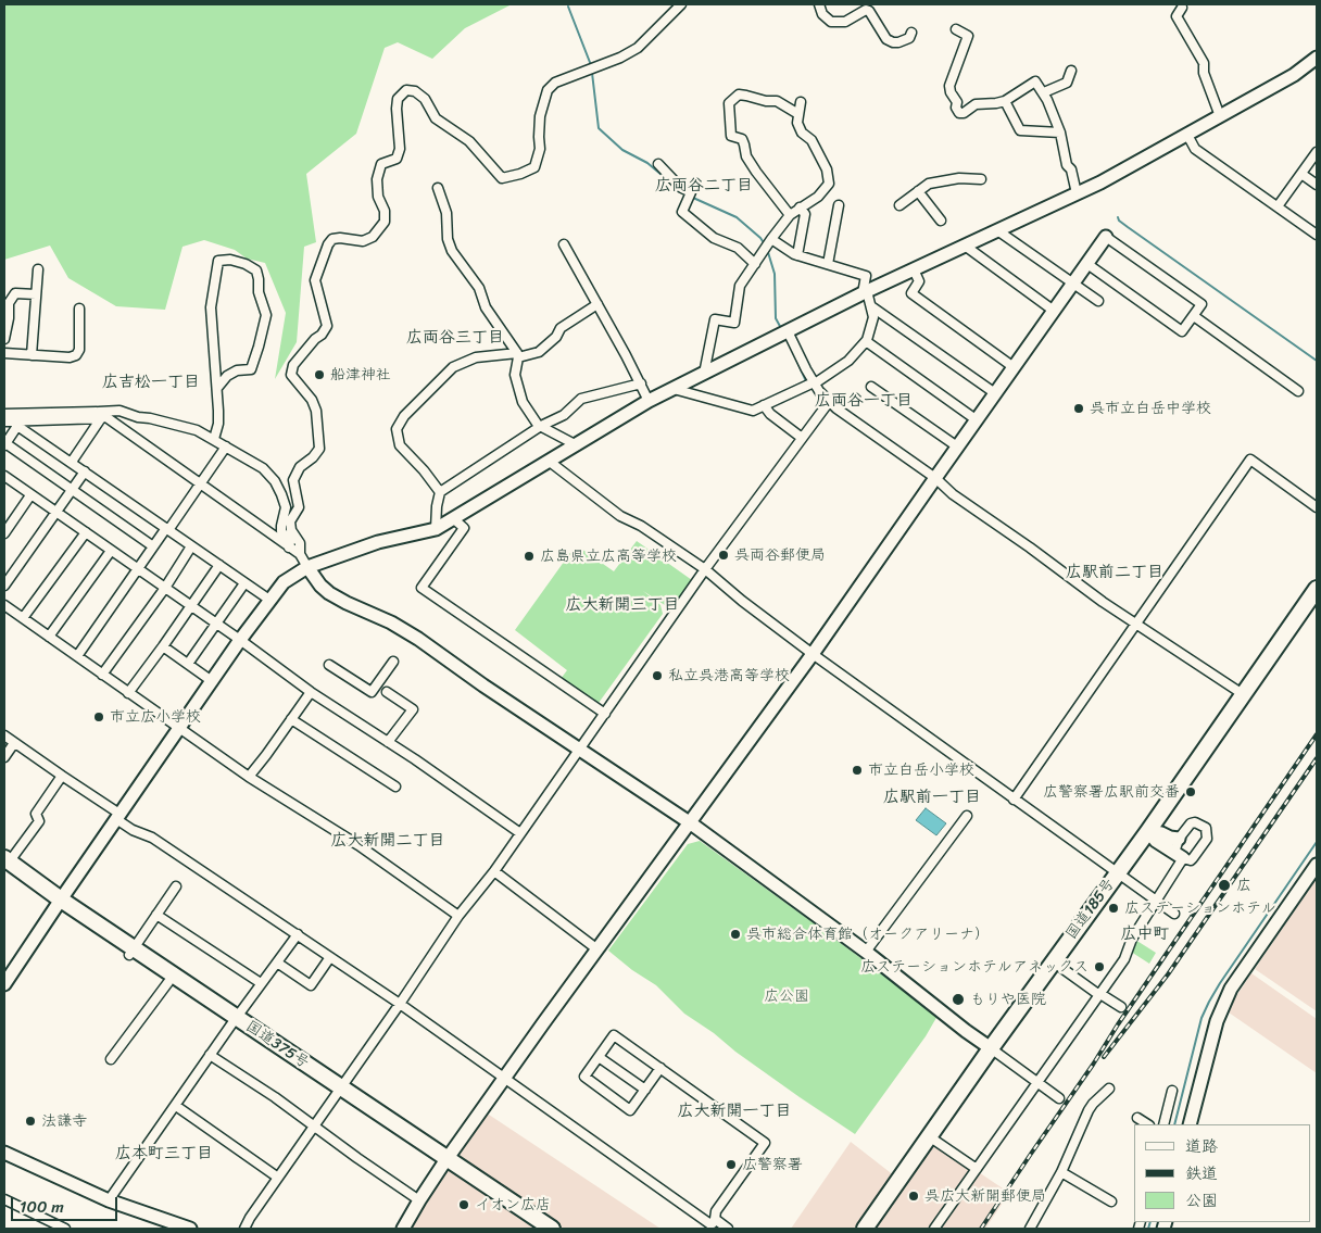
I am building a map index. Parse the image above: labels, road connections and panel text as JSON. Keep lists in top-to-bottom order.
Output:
{
  "streets": {
    "highway": ["国道185号", "国道375号"]
  },
  "districts": [
    "広両谷二丁目",
    "広両谷三丁目",
    "広吉松一丁目",
    "広両谷一丁目",
    "広駅前二丁目",
    "広大新開三丁目",
    "広駅前一丁目",
    "広大新開二丁目",
    "広中町",
    "広大新開一丁目",
    "広本町三丁目"
  ],
  "parks": ["広公園"],
  "places": [
    "船津神社",
    "呉市立白岳中学校",
    "呉両谷郵便局",
    "広島県立広高等学校",
    "私立呉港高等学校",
    "市立広小学校",
    "市立白岳小学校",
    "広警察署広駅前交番",
    "広",
    "広ステーションホテル",
    "呉市総合体育館（オークアリーナ）",
    "広ステーションホテルアネックス",
    "もりや医院",
    "法謙寺",
    "広警察署",
    "呉広大新開郵便局",
    "イオン広店"
  ],
  "legend": ["道路", "鉄道", "公園"],
  "scale_bar": "100 m"
}
